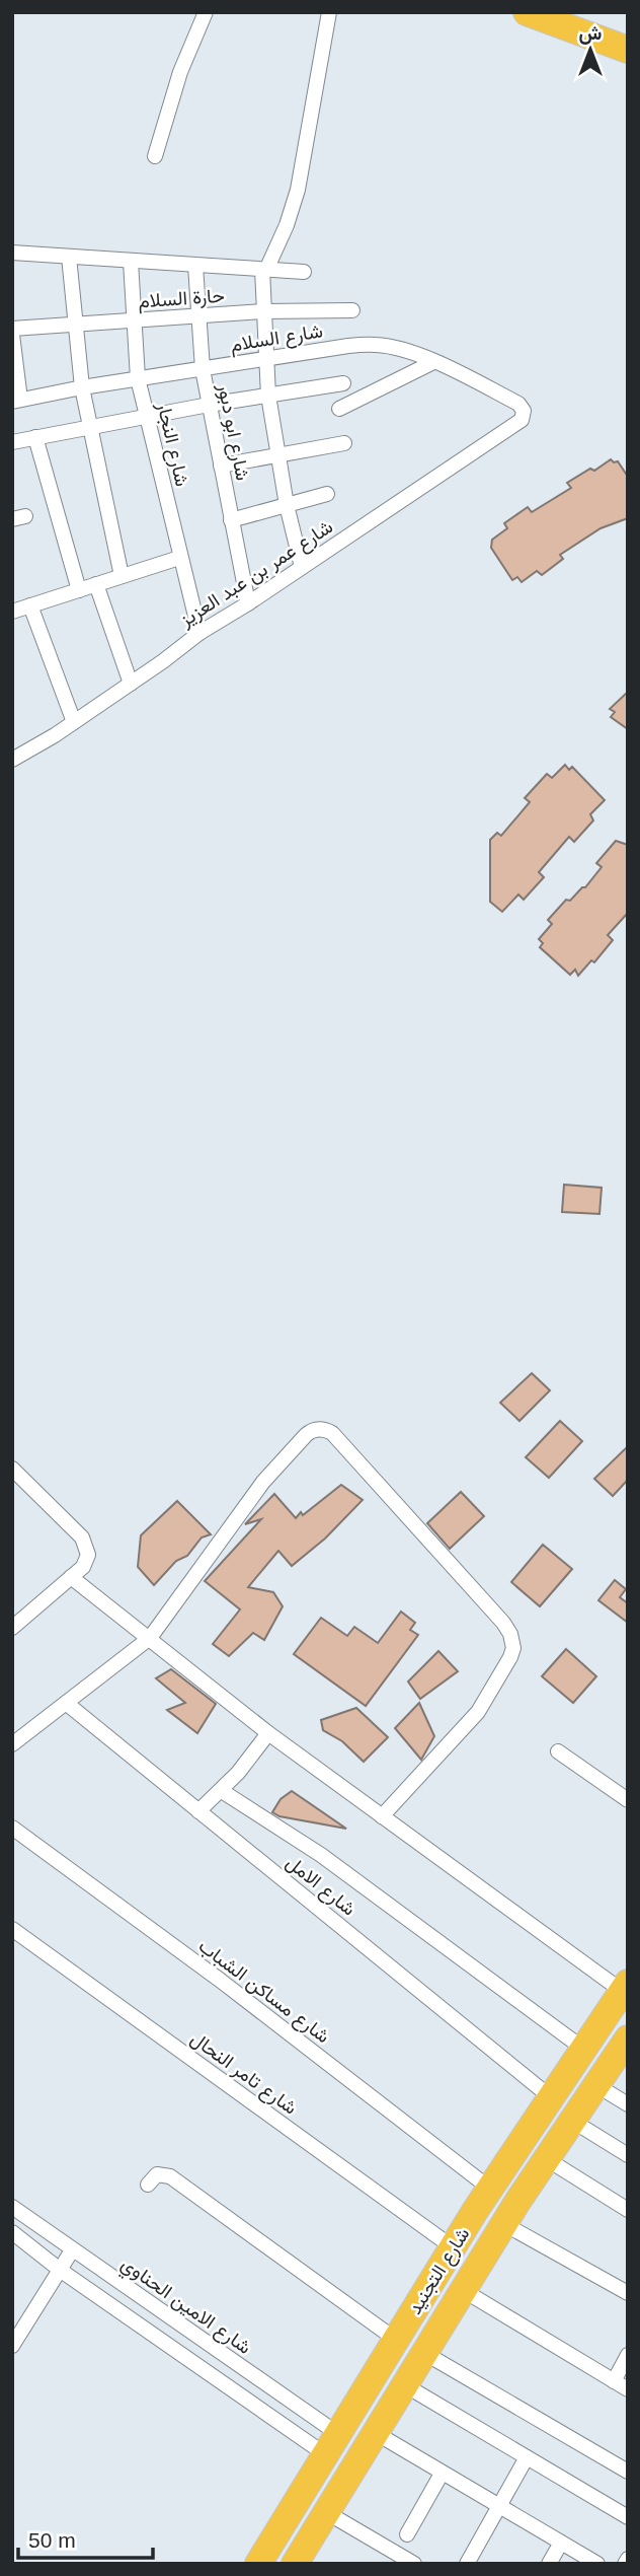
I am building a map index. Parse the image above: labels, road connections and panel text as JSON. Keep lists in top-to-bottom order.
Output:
{
  "streets": {
    "highway": ["شارع التجنيد"],
    "street": [
      "حارة السلام",
      "شارع السلام",
      "شارع ابو دبور",
      "شارع النجار",
      "شارع عمر بن عبد العزيز",
      "شارع الامل",
      "شارع مساكن الشباب",
      "شارع تامر النحال",
      "شارع الامين الحناوي"
    ]
  },
  "crossings": [
    ["حارة السلام", "شارع ابو دبور"],
    ["حارة السلام", "شارع النجار"],
    ["شارع السلام", "شارع ابو دبور"],
    ["شارع السلام", "شارع النجار"],
    ["شارع السلام", "شارع عمر بن عبد العزيز"],
    ["شارع ابو دبور", "شارع عمر بن عبد العزيز"],
    ["شارع النجار", "شارع عمر بن عبد العزيز"],
    ["شارع الامل", "شارع التجنيد"],
    ["شارع مساكن الشباب", "شارع التجنيد"],
    ["شارع تامر النحال", "شارع التجنيد"],
    ["شارع التجنيد", "شارع الامين الحناوي"]
  ],
  "scale_bar": "50 m",
  "north": "top"
}
